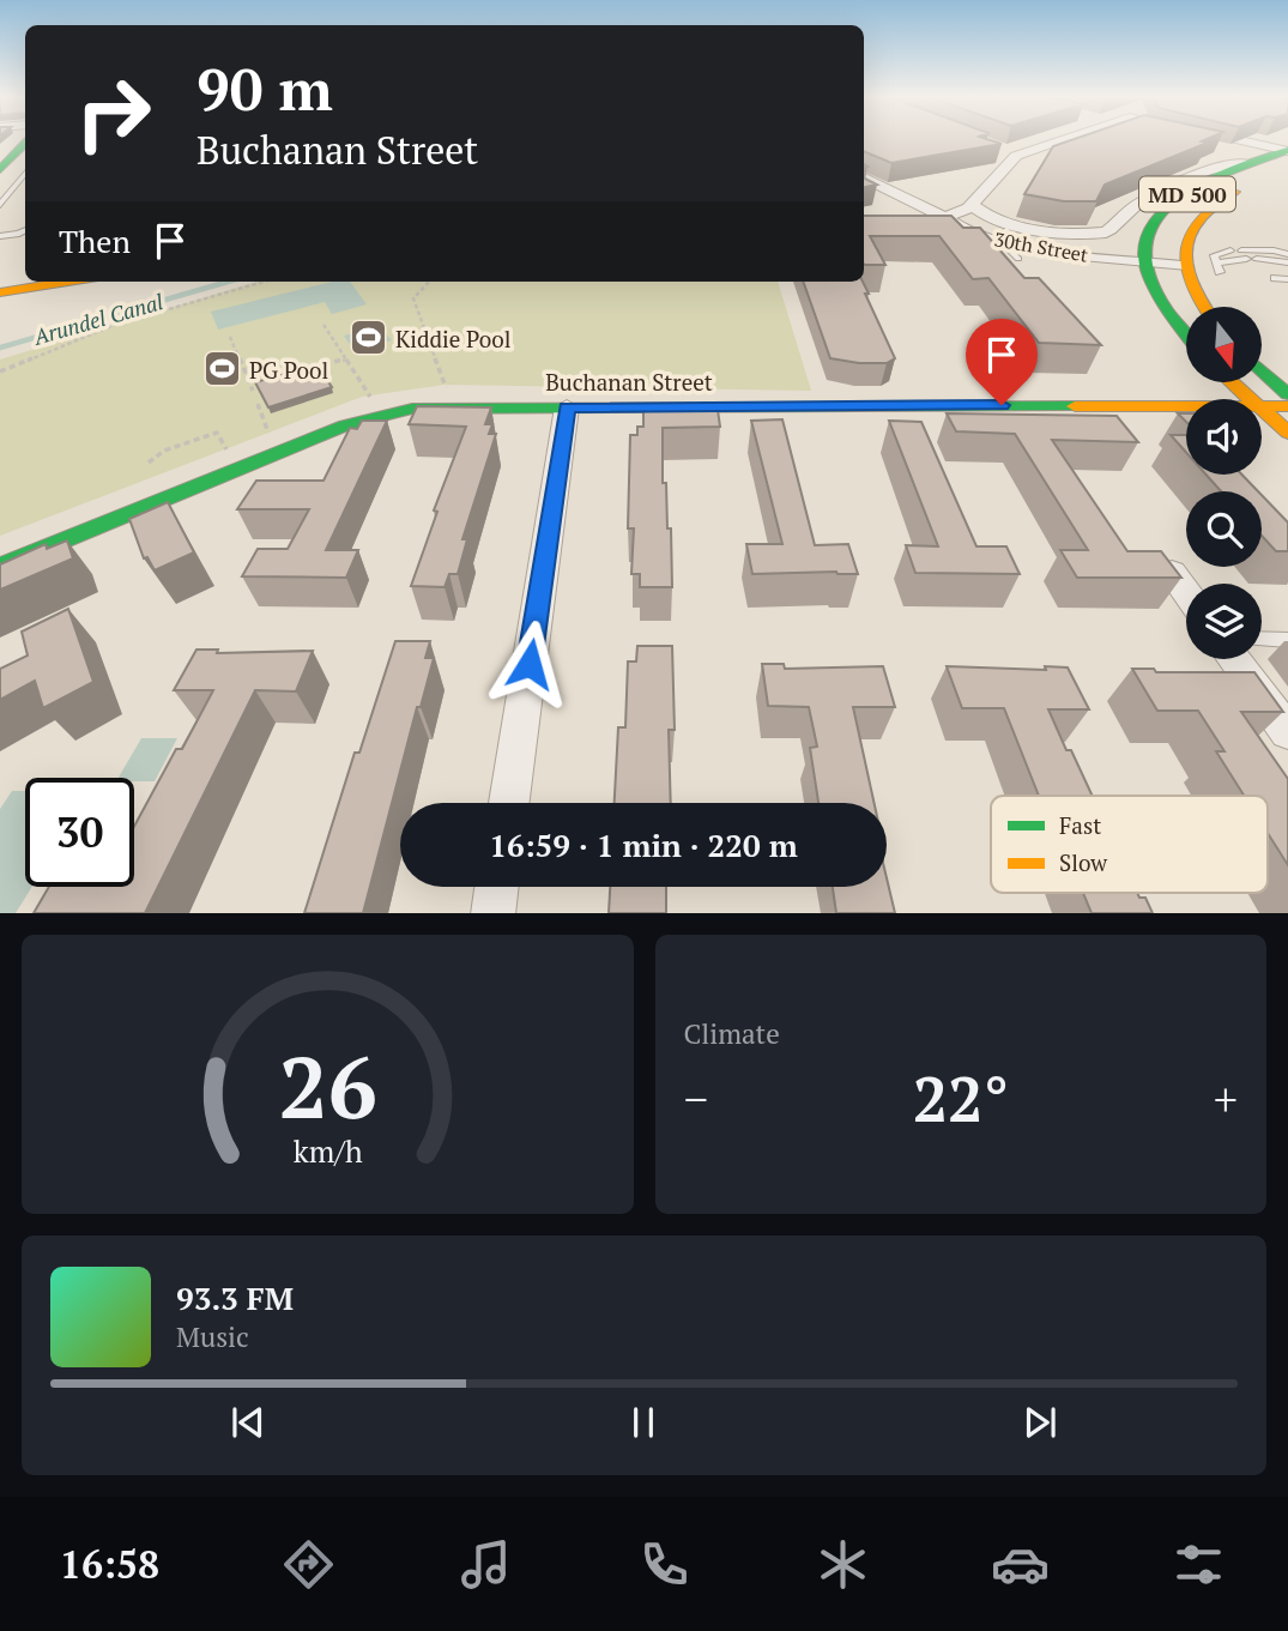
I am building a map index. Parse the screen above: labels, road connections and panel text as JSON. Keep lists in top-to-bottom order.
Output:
{
  "streets": {
    "main road": ["MD 500", "Buchanan Street"],
    "street": ["30th Street"]
  },
  "crossings": [
    ["MD 500", "30th Street"]
  ],
  "water": ["Arundel Canal"],
  "places": {
    "sports": ["Kiddie Pool", "PG Pool"]
  },
  "legend": ["Fast", "Slow"],
  "north": "bottom",
  "page": {
    "turn": ["90 m", "Buchanan Street"],
    "then": "Then",
    "limit": "30",
    "trip": "16:59 · 1 min · 220 m",
    "tile": "Climate",
    "heat": ["−", "22°", "+"],
    "song": ["93.3 FM", "Music"],
    "tabs": "16:58",
    "gauge": ["26", "km/h"]
  }
}
